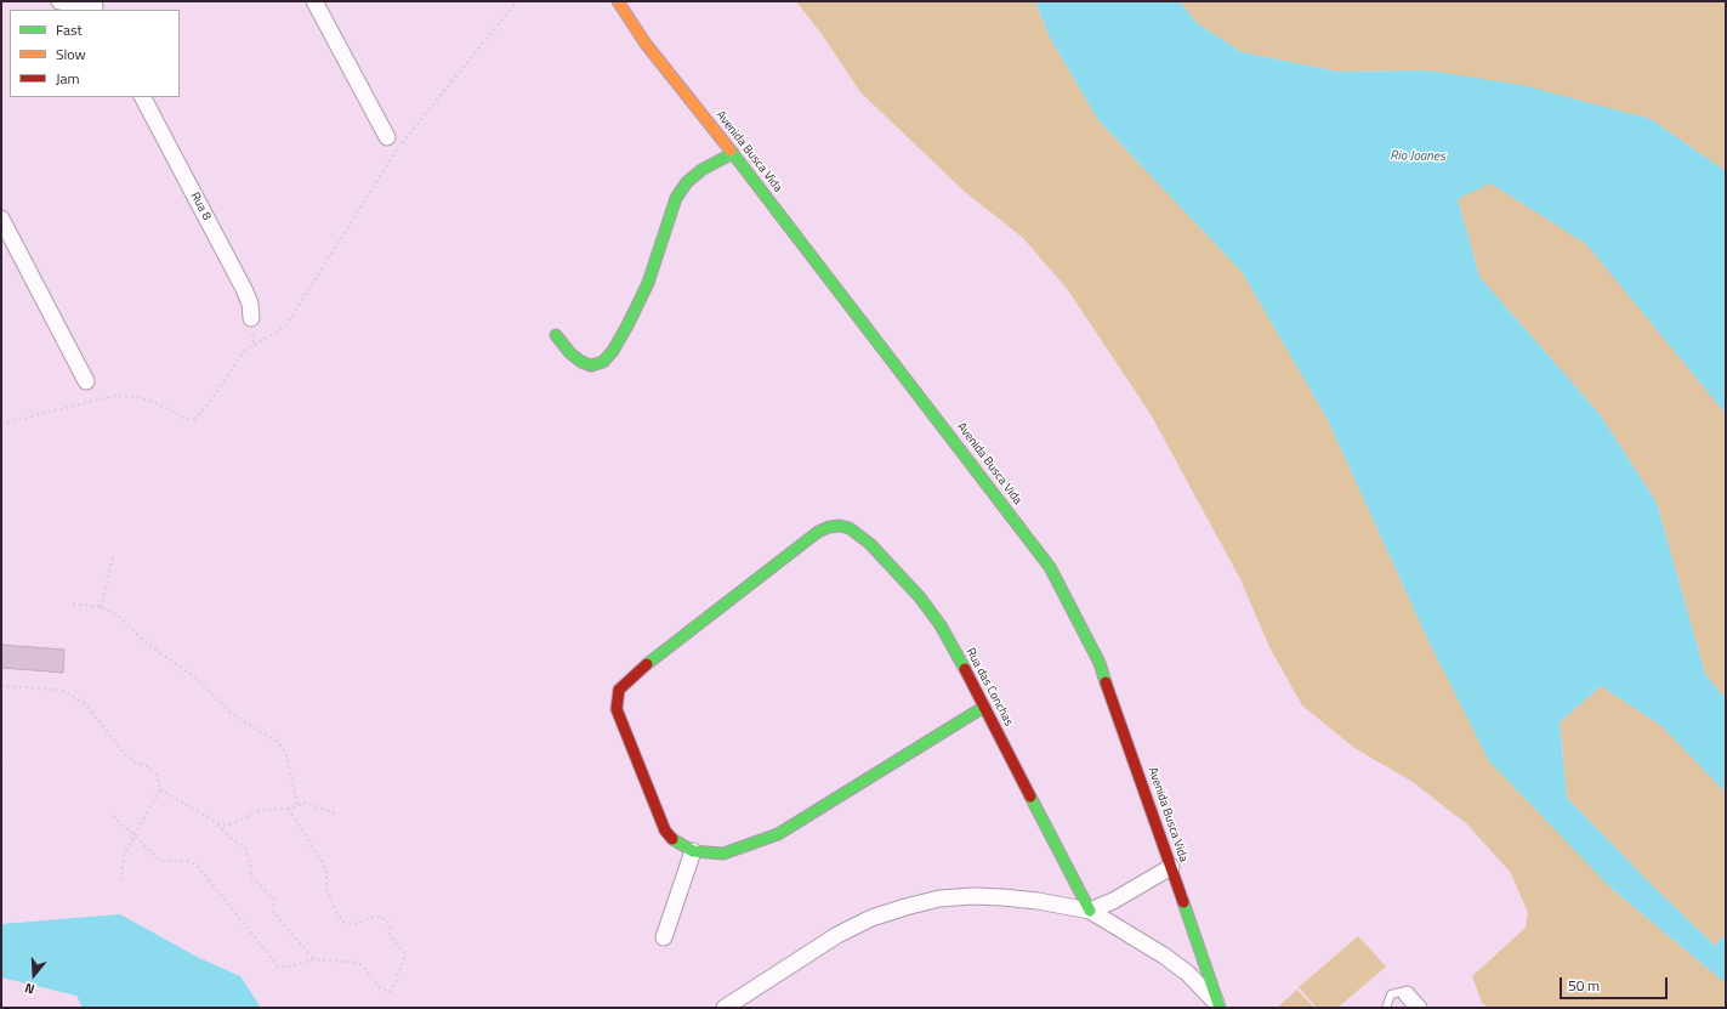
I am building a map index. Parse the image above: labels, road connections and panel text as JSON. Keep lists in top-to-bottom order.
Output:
{
  "streets": {
    "street": ["Avenida Busca Vida", "Rua 8", "Rua das Conchas"]
  },
  "water": ["Rio Joanes"],
  "legend": ["Fast", "Slow", "Jam"],
  "scale_bar": "50 m",
  "north": "bottom"
}
